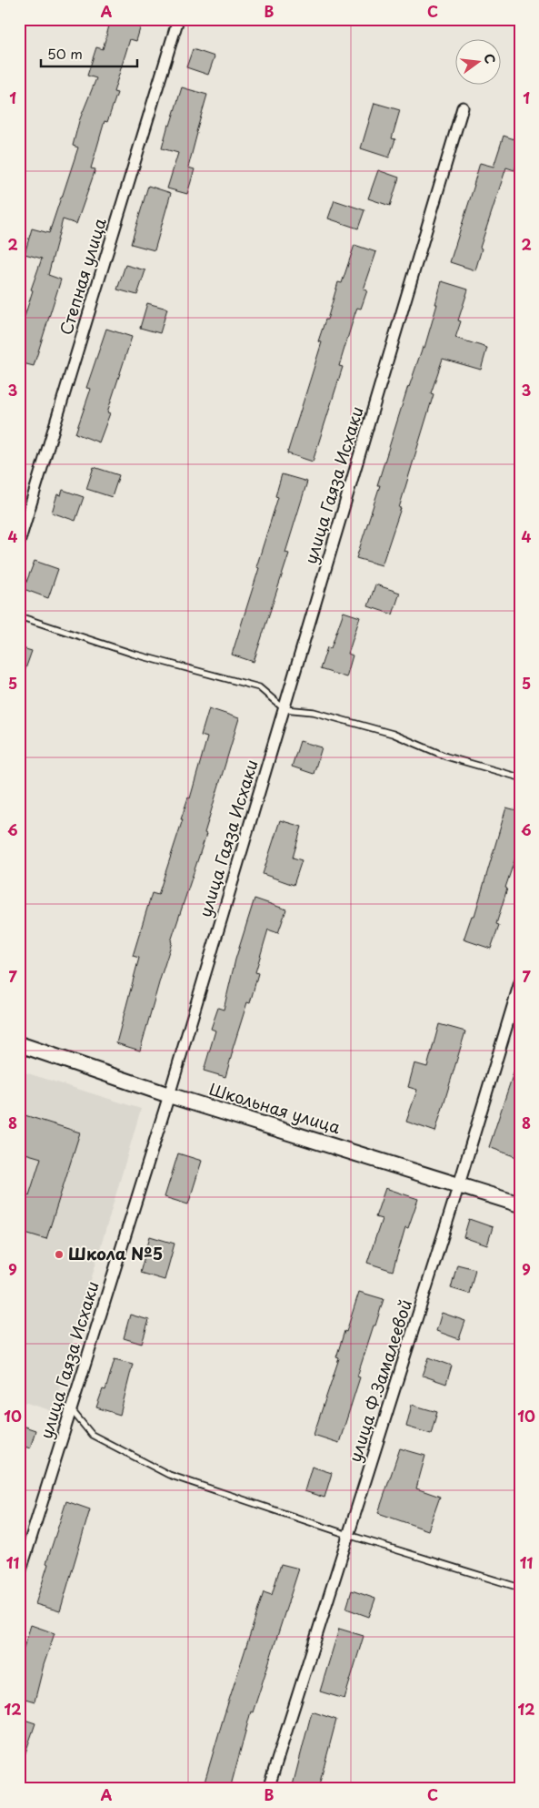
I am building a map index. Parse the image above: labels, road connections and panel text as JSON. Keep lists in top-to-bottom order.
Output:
{
  "streets": {
    "street": [
      "Степная улица",
      "улица Гаяза Исхаки",
      "Школьная улица",
      "улица Ф.Замалеевой"
    ]
  },
  "crossings": [
    ["улица Гаяза Исхаки", "Школьная улица"],
    ["Школьная улица", "улица Ф.Замалеевой"]
  ],
  "places": ["Школа №5"],
  "scale_bar": "50 m",
  "north": "right",
  "grid": {
    "columns": ["A", "B", "C"],
    "rows": [
      "1",
      "2",
      "3",
      "4",
      "5",
      "6",
      "7",
      "8",
      "9",
      "10",
      "11",
      "12"
    ]
  }
}
